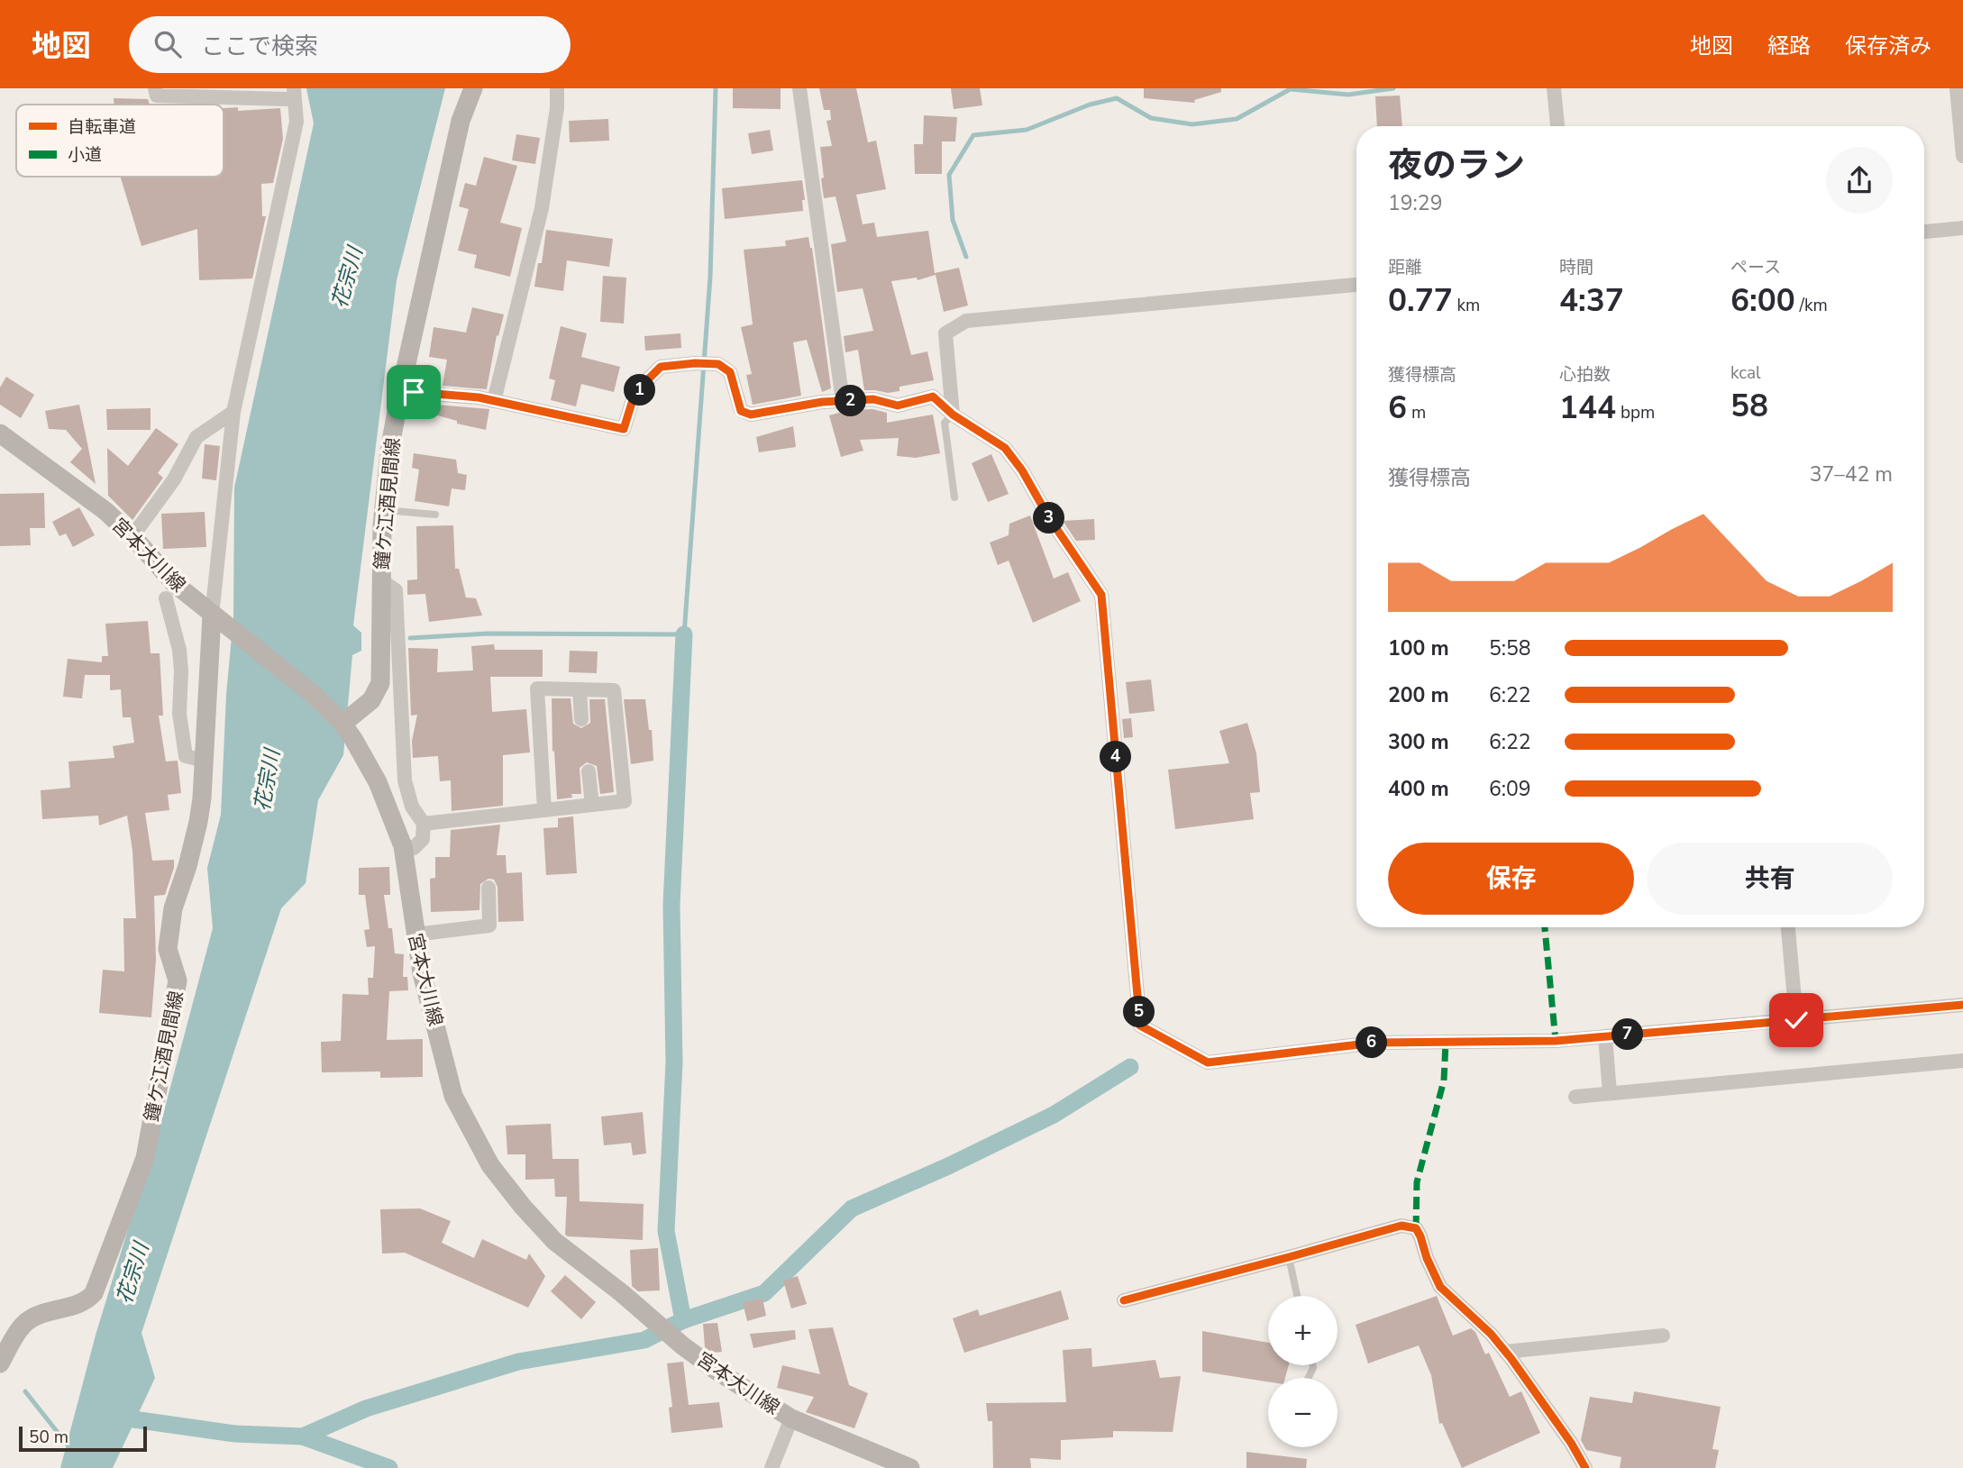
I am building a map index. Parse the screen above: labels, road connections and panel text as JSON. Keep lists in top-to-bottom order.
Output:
{
  "streets": {
    "main road": ["鐘ケ江酒見間線", "宮本大川線"]
  },
  "crossings": [
    ["鐘ケ江酒見間線", "宮本大川線"]
  ],
  "water": ["花宗川"],
  "legend": ["自転車道", "小道"],
  "scale_bar": "50 m",
  "page": {
    "header": "地図",
    "search": "ここで検索",
    "nav": ["地図", "経路", "保存済み"],
    "heading": ["夜のラン", "19:29"],
    "stats": [
      ["距離", "0.77 km"],
      ["時間", "4:37"],
      ["ペース", "6:00 /km"],
      ["獲得標高", "6 m"],
      ["心拍数", "144 bpm"],
      ["kcal", "58"]
    ],
    "pins": [
      "1",
      "2",
      "3",
      "4",
      "5",
      "7",
      "6"
    ],
    "chart": ["獲得標高", "37–42 m"],
    "list": [
      {
        "name": "100 m",
        "note": "5:58"
      },
      {
        "name": "200 m",
        "note": "6:22"
      },
      {
        "name": "300 m",
        "note": "6:22"
      },
      {
        "name": "400 m",
        "note": "6:09"
      }
    ],
    "buttons": ["保存", "共有"],
    "map_buttons": ["+", "−"],
    "scale": "50 m"
  }
}
